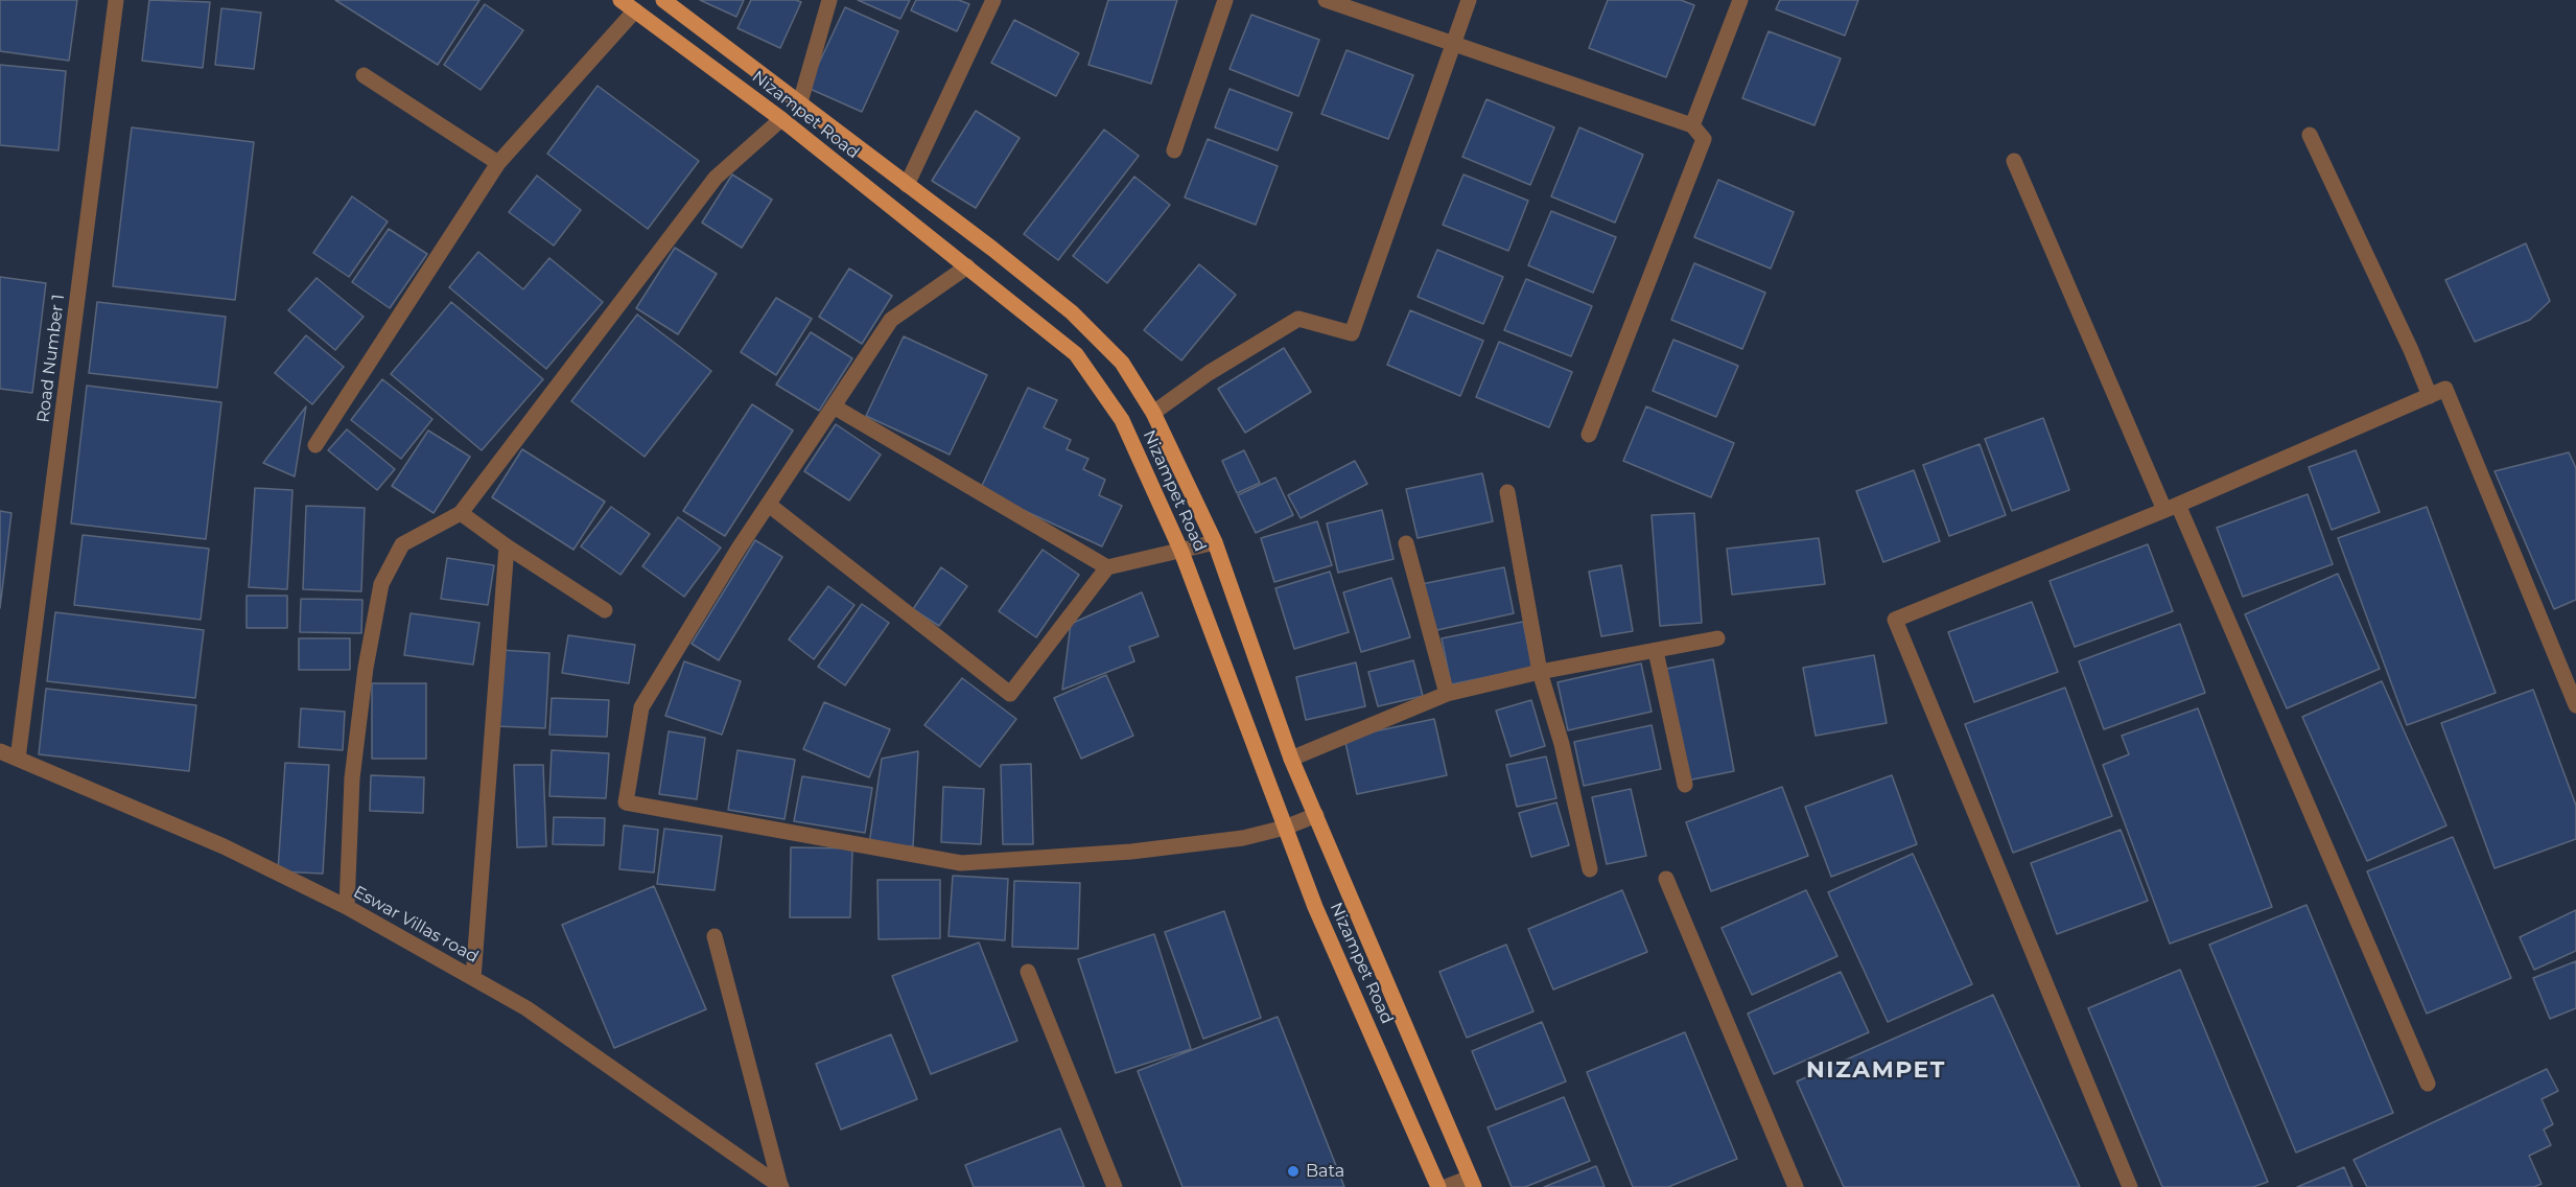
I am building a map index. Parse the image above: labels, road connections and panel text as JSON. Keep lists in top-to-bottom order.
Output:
{
  "streets": {
    "main road": ["Nizampet Road"],
    "street": ["Road Number 1", "Eswar Villas road"]
  },
  "crossings": [
    ["Road Number 1", "Eswar Villas road"]
  ],
  "districts": ["NIZAMPET"],
  "places": ["Bata"]
}
